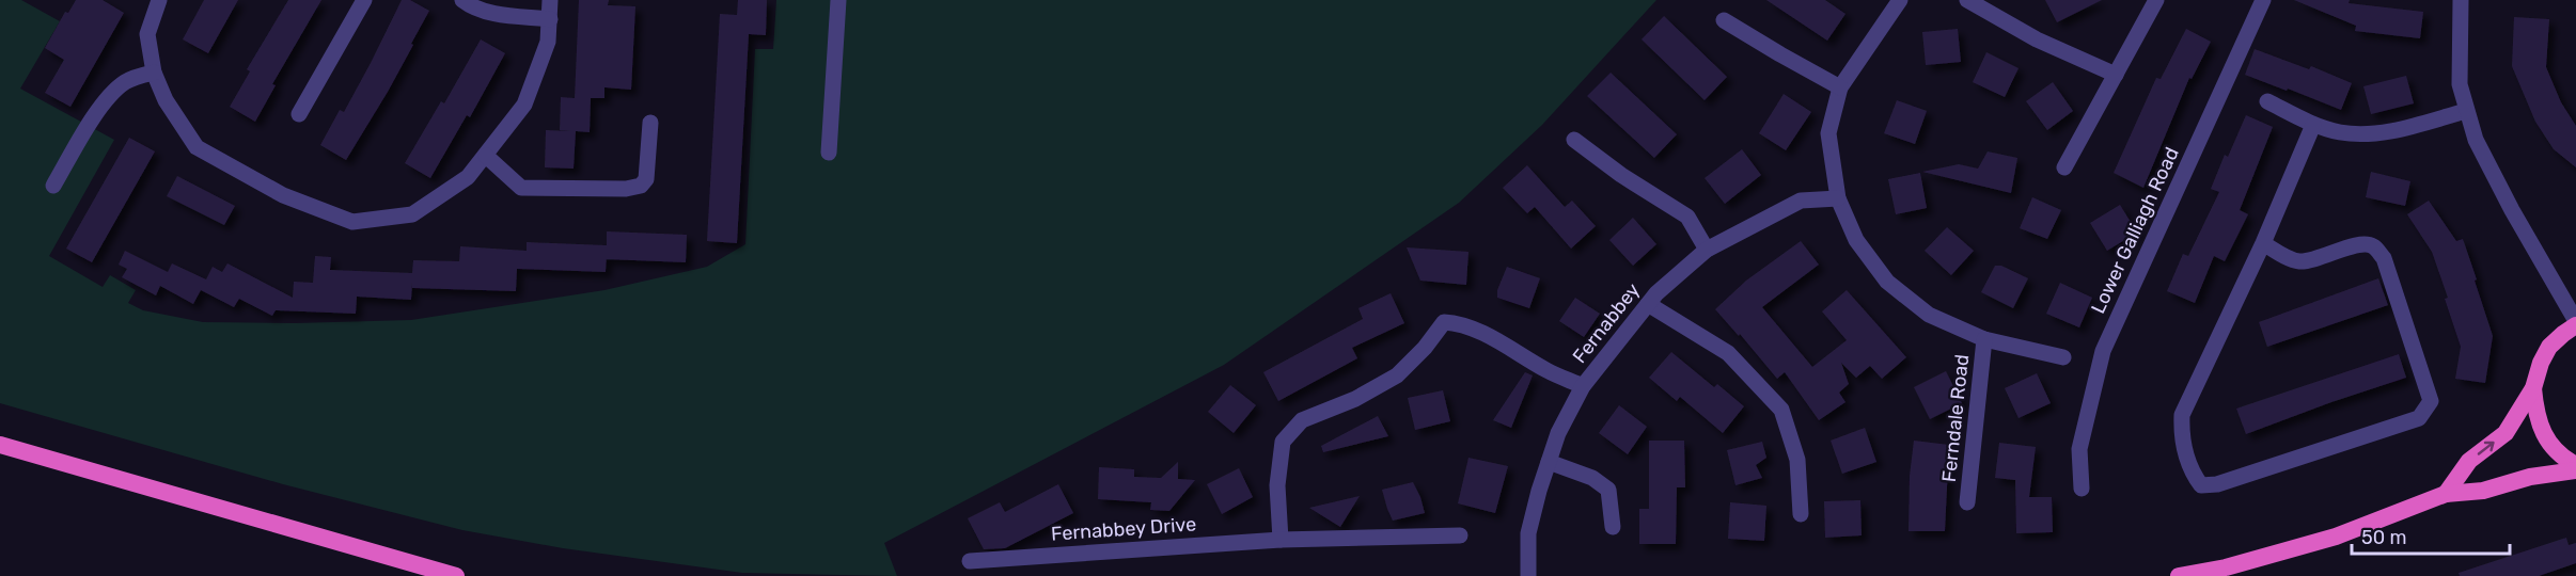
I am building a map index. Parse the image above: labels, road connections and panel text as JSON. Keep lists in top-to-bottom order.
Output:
{
  "streets": {
    "street": [
      "Lower Galliagh Road",
      "Fernabbey",
      "Ferndale Road",
      "Fernabbey Drive"
    ]
  },
  "crossings": [
    ["Fernabbey", "Ferndale Road"]
  ],
  "scale_bar": "50 m"
}
